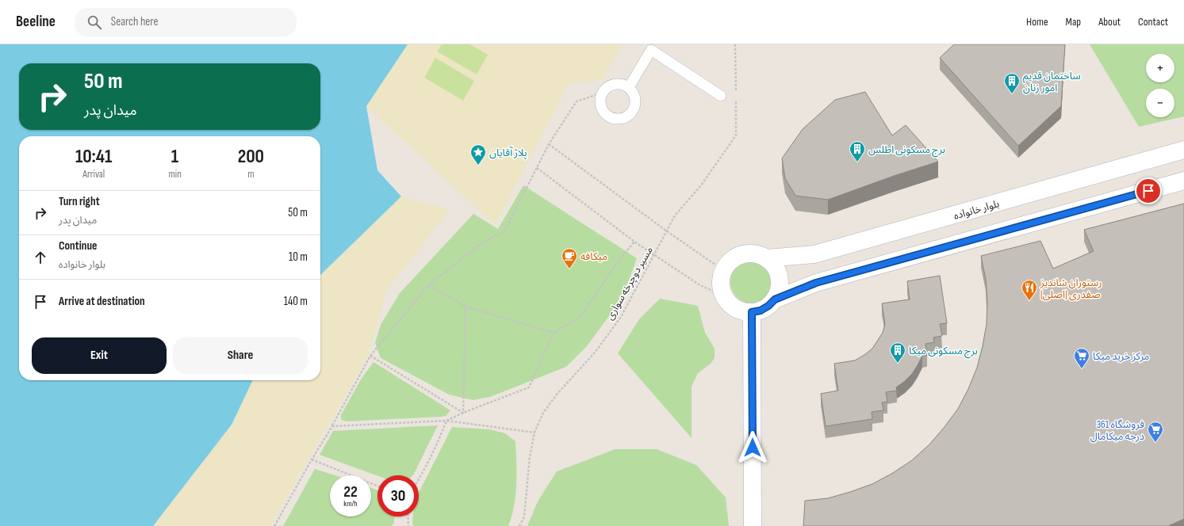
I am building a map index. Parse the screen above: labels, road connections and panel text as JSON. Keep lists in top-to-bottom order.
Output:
{
  "streets": {
    "street": ["بلوار خانواده"],
    "path": ["مسیر دوچرخه سواری"]
  },
  "places": {
    "building": ["ساختمان قدیم امور زنان", "برج مسکونی اطلس", "برج مسکونی میکا"],
    "place": ["پلاژ آقایان"],
    "cafe": ["میکافه"],
    "restaurant": ["رستوران شاندیز صفدری (اصلی)"],
    "supermarket": ["مرکز خرید میکا", "فروشگاه 361 درجه میکامال"]
  },
  "page": {
    "header": "Beeline",
    "search": "Search here",
    "nav": [
      "Home",
      "Map",
      "About",
      "Contact"
    ],
    "map_buttons": ["+", "−"],
    "turn": ["50 m", "میدان پدر"],
    "eta": [
      "10:41",
      "Arrival",
      "1",
      "min",
      "200",
      "m"
    ],
    "list": [
      {
        "name": "Turn right",
        "note": "میدان پدر",
        "value": "50 m"
      },
      {
        "name": "Continue",
        "note": "بلوار خانواده",
        "value": "10 m"
      },
      {
        "name": "Arrive at destination",
        "value": "140 m"
      }
    ],
    "buttons": ["Exit", "Share"],
    "speed": "22 km/h",
    "limit": "30"
  }
}
